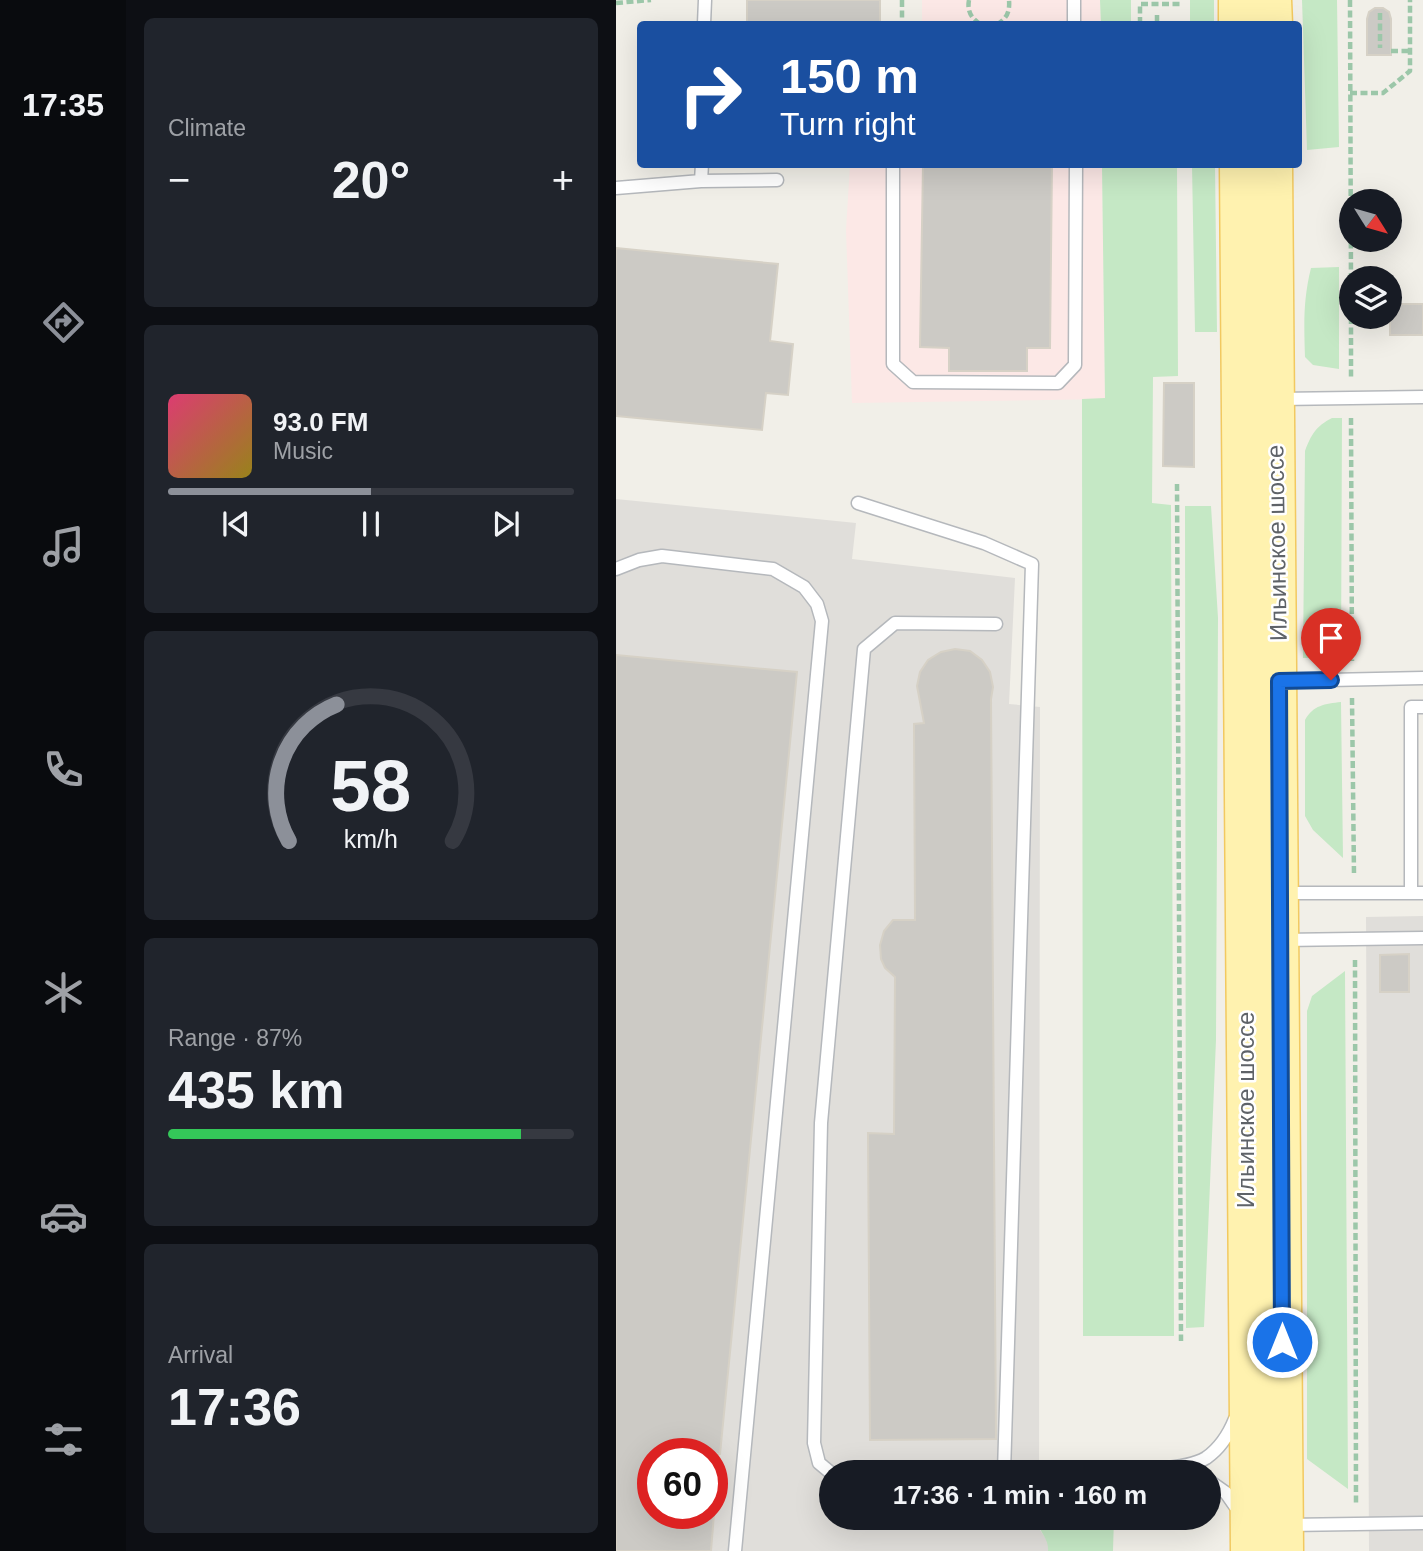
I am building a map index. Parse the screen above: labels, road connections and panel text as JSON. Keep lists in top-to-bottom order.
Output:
{
  "streets": {
    "main road": ["Ильинское шоссе"]
  },
  "north": "bottom right",
  "page": {
    "tabs": "17:35",
    "tile": [
      "Climate",
      ["Range · 87%", "435 km"],
      ["Arrival", "17:36"]
    ],
    "turn": ["150 m", "Turn right"],
    "heat": ["−", "20°", "+"],
    "song": ["93.0 FM", "Music"],
    "limit": "60",
    "trip": "17:36 · 1 min · 160 m",
    "gauge": ["58", "km/h"]
  }
}
